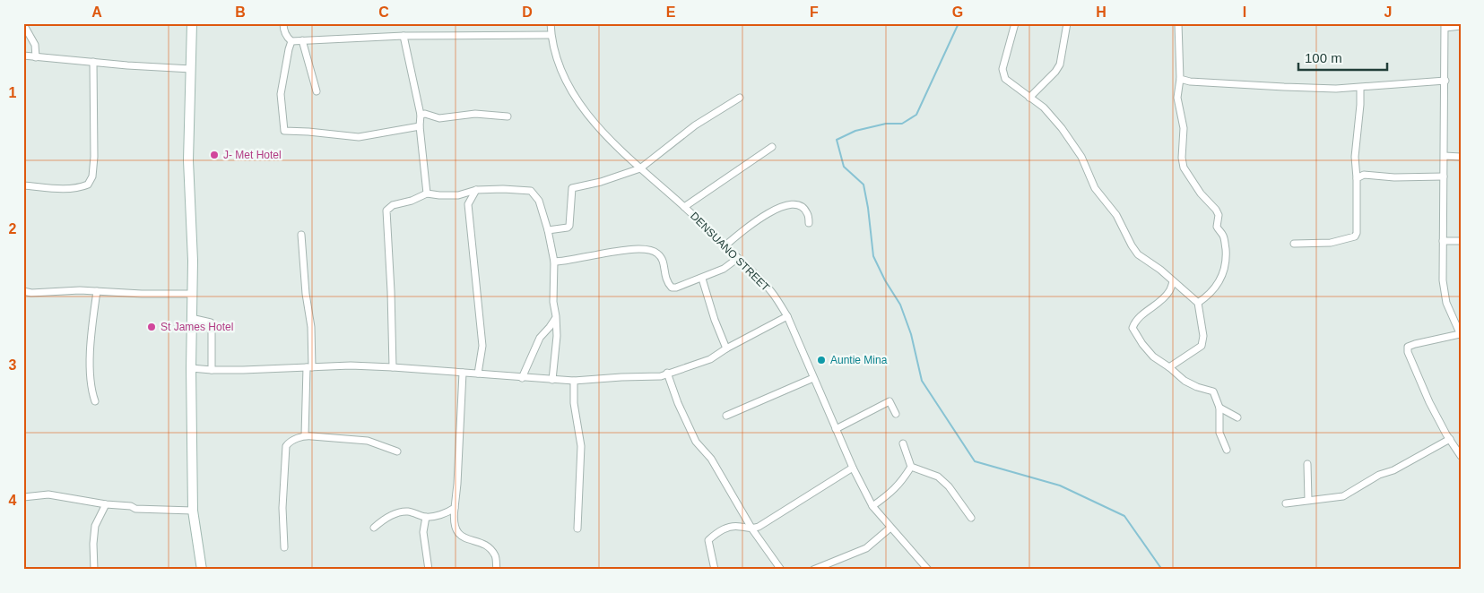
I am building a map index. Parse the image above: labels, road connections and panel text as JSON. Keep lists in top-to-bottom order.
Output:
{
  "streets": {
    "street": ["DENSUANO STREET"]
  },
  "places": ["J- Met Hotel", "St James Hotel", "Auntie Mina"],
  "scale_bar": "100 m",
  "grid": {
    "columns": [
      "A",
      "B",
      "C",
      "D",
      "E",
      "F",
      "G",
      "H",
      "I",
      "J"
    ],
    "rows": [
      "1",
      "2",
      "3",
      "4"
    ]
  }
}
